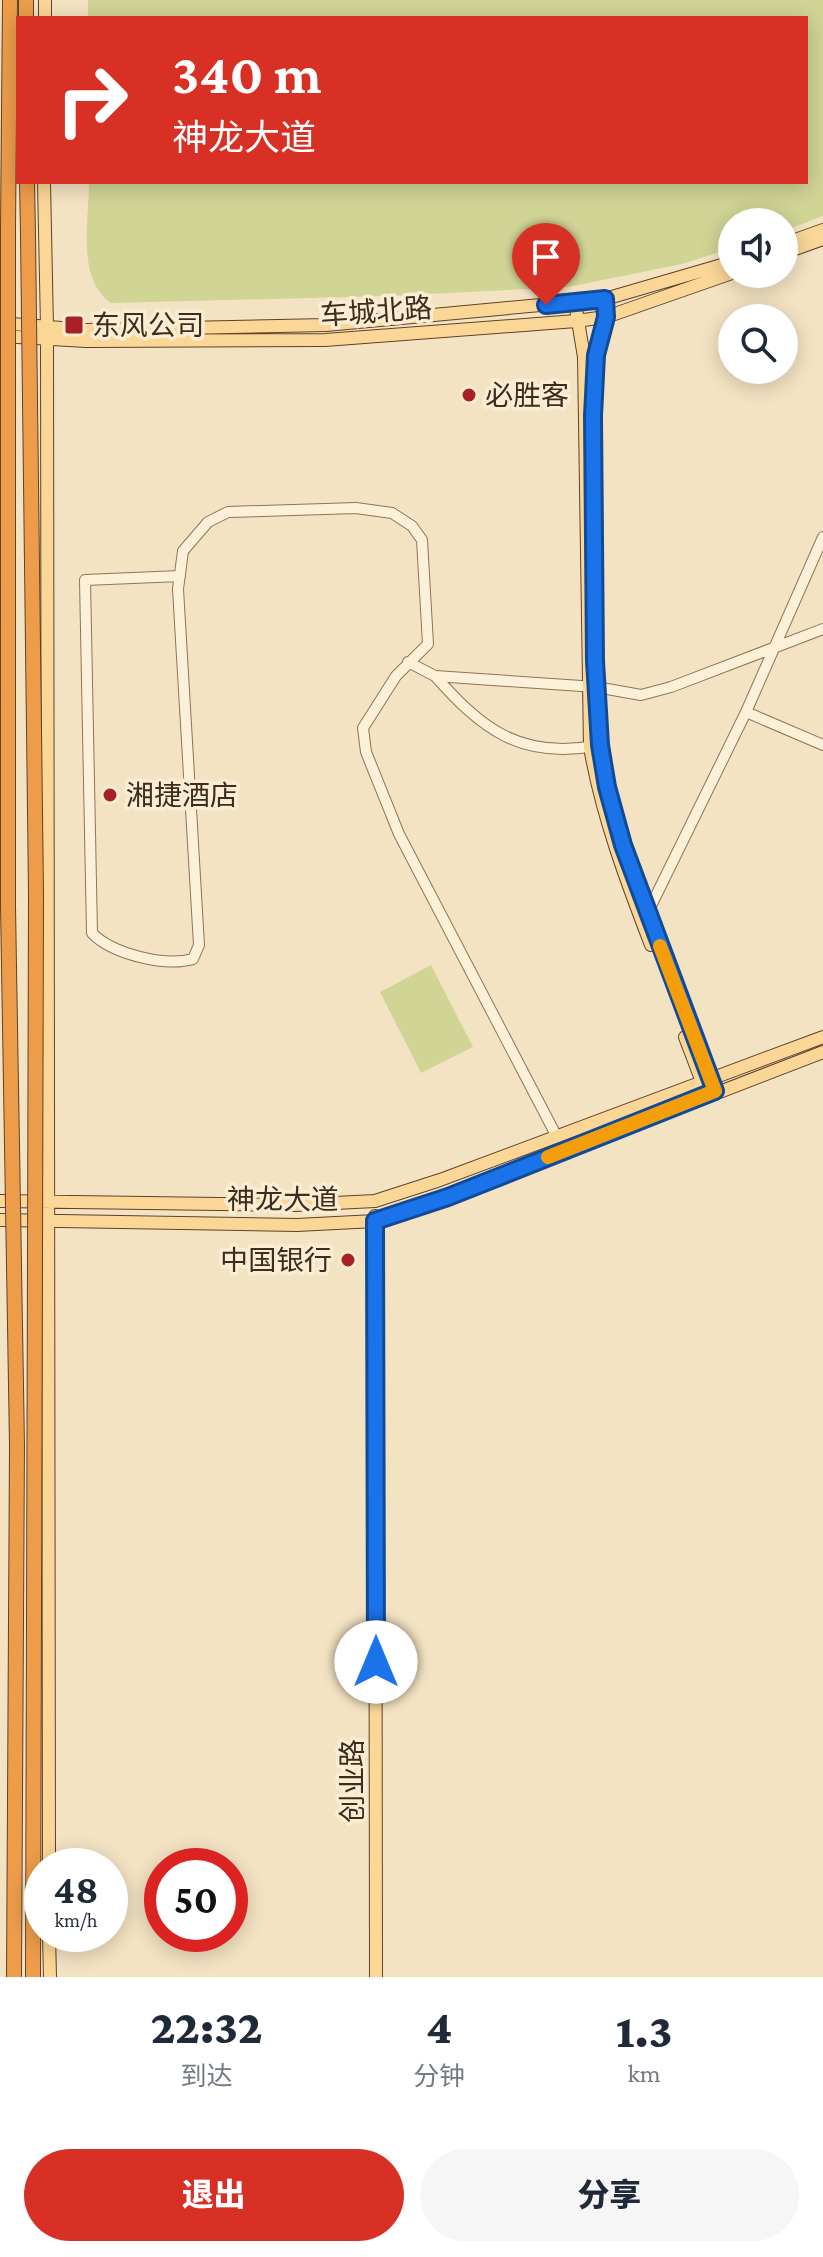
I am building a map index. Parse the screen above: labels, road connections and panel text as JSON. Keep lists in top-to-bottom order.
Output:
{
  "streets": {
    "main road": ["车城北路", "神龙大道", "创业路"]
  },
  "crossings": [
    ["神龙大道", "创业路"]
  ],
  "places": {
    "transit": ["东风公司"],
    "other": ["必胜客", "湘捷酒店", "中国银行"]
  },
  "page": {
    "turn": ["340 m", "神龙大道"],
    "speed": "48 km/h",
    "limit": "50",
    "eta": [
      "22:32",
      "到达",
      "4",
      "分钟",
      "1.3",
      "km"
    ],
    "buttons": ["退出", "分享"]
  }
}
